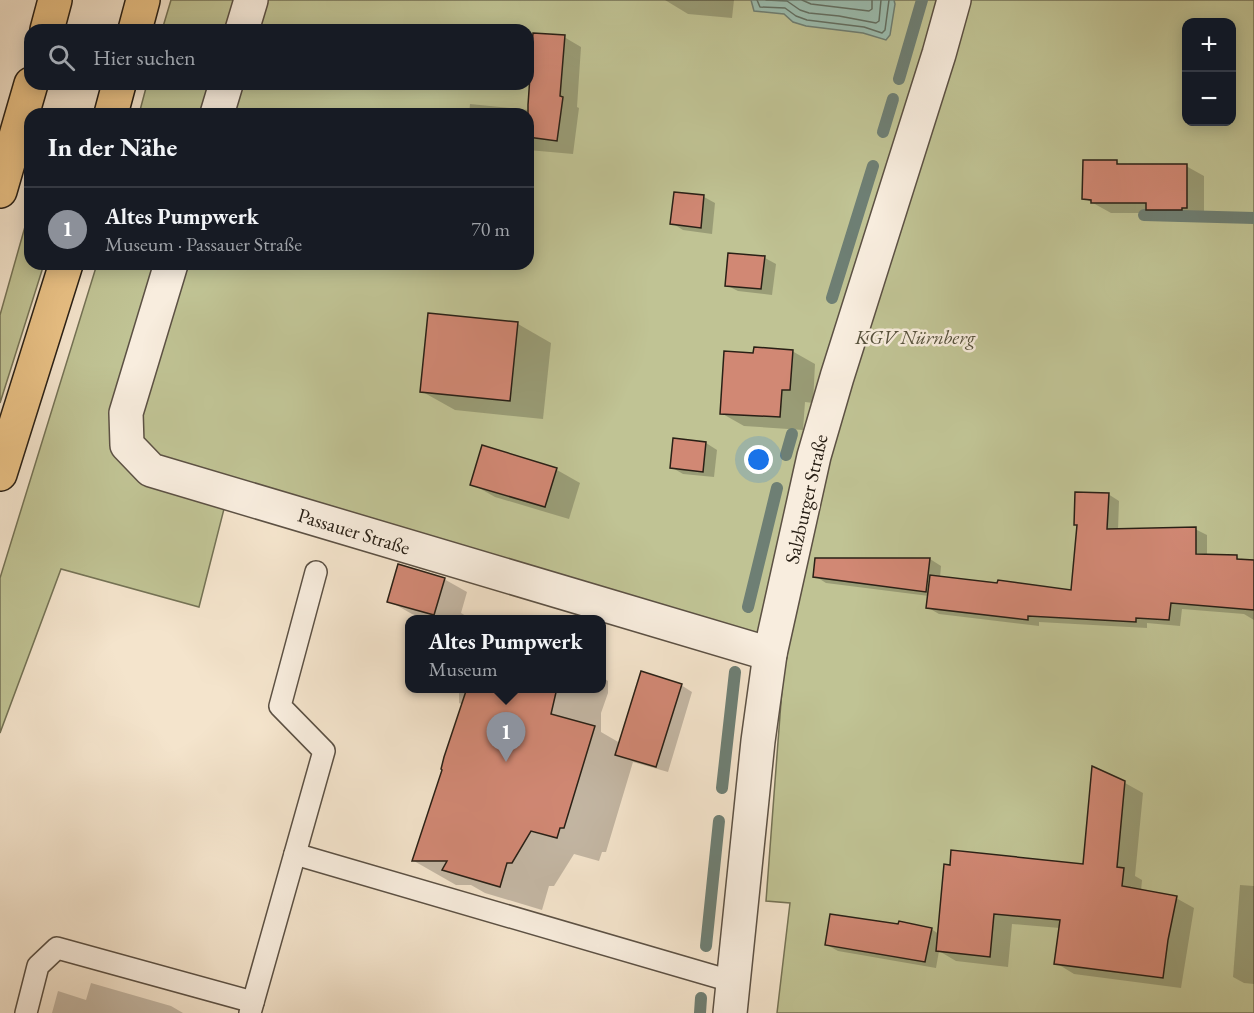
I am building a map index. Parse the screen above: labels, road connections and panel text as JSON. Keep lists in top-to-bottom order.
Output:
{
  "streets": {
    "street": ["Salzburger Straße", "Passauer Straße"]
  },
  "crossings": [
    ["Salzburger Straße", "Passauer Straße"]
  ],
  "parks": ["KGV Nürnberg"],
  "page": {
    "map_buttons": ["+", "−"],
    "search": "Hier suchen",
    "heading": "In der Nähe",
    "list": [
      {
        "mark": "1",
        "name": "Altes Pumpwerk",
        "note": "Museum · Passauer Straße",
        "value": "70 m"
      }
    ],
    "popup": ["Altes Pumpwerk", "Museum"],
    "pins": "1"
  }
}
